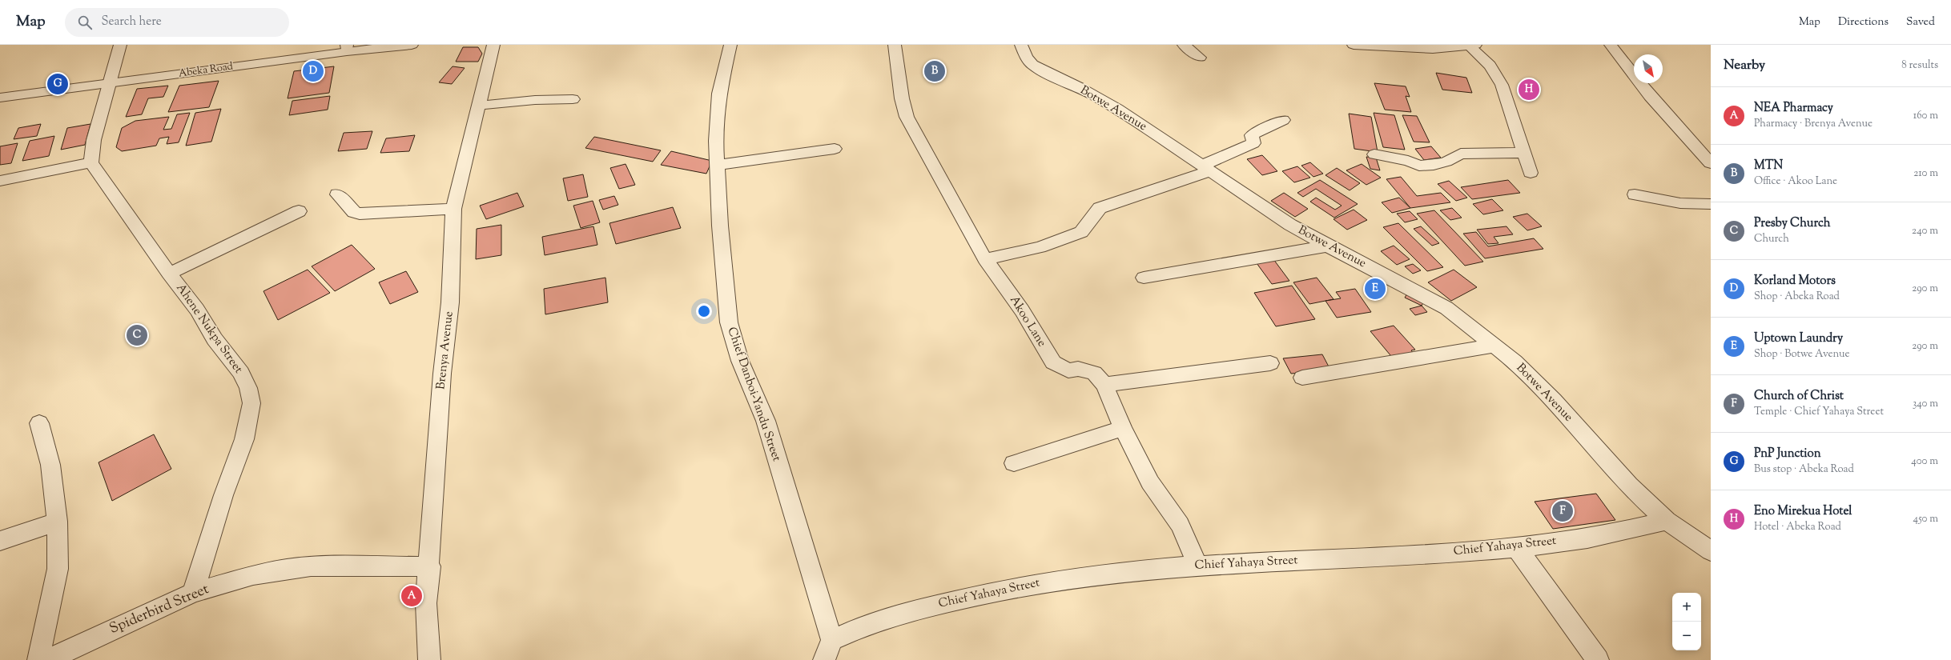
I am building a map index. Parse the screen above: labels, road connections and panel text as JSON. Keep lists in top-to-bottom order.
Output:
{
  "streets": {
    "street": [
      "Abeka Road",
      "Botwe Avenue",
      "Akoo Lane",
      "Ahene Nukpa Street",
      "Brenya Avenue",
      "Chief Danboi-Yandu Street",
      "Chief Yahaya Street",
      "Spiderbird Street"
    ]
  },
  "crossings": [
    ["Botwe Avenue", "Chief Yahaya Street"],
    ["Akoo Lane", "Chief Yahaya Street"],
    ["Ahene Nukpa Street", "Spiderbird Street"],
    ["Brenya Avenue", "Spiderbird Street"],
    ["Chief Danboi-Yandu Street", "Chief Yahaya Street"]
  ],
  "north": "bottom right",
  "page": {
    "header": "Map",
    "search": "Search here",
    "nav": ["Map", "Directions", "Saved"],
    "heading": ["Nearby", "8 results"],
    "pins": [
      "B",
      "D",
      "G",
      "H",
      "E",
      "C",
      "F",
      "A"
    ],
    "list": [
      {
        "mark": "A",
        "name": "NEA Pharmacy",
        "note": "Pharmacy · Brenya Avenue",
        "value": "160 m"
      },
      {
        "mark": "B",
        "name": "MTN",
        "note": "Office · Akoo Lane",
        "value": "210 m"
      },
      {
        "mark": "C",
        "name": "Presby Church",
        "note": "Church",
        "value": "240 m"
      },
      {
        "mark": "D",
        "name": "Korland Motors",
        "note": "Shop · Abeka Road",
        "value": "290 m"
      },
      {
        "mark": "E",
        "name": "Uptown Laundry",
        "note": "Shop · Botwe Avenue",
        "value": "290 m"
      },
      {
        "mark": "F",
        "name": "Church of Christ",
        "note": "Temple · Chief Yahaya Street",
        "value": "340 m"
      },
      {
        "mark": "G",
        "name": "PnP Junction",
        "note": "Bus stop · Abeka Road",
        "value": "400 m"
      },
      {
        "mark": "H",
        "name": "Eno Mirekua Hotel",
        "note": "Hotel · Abeka Road",
        "value": "450 m"
      }
    ],
    "map_buttons": ["+", "−"]
  }
}
